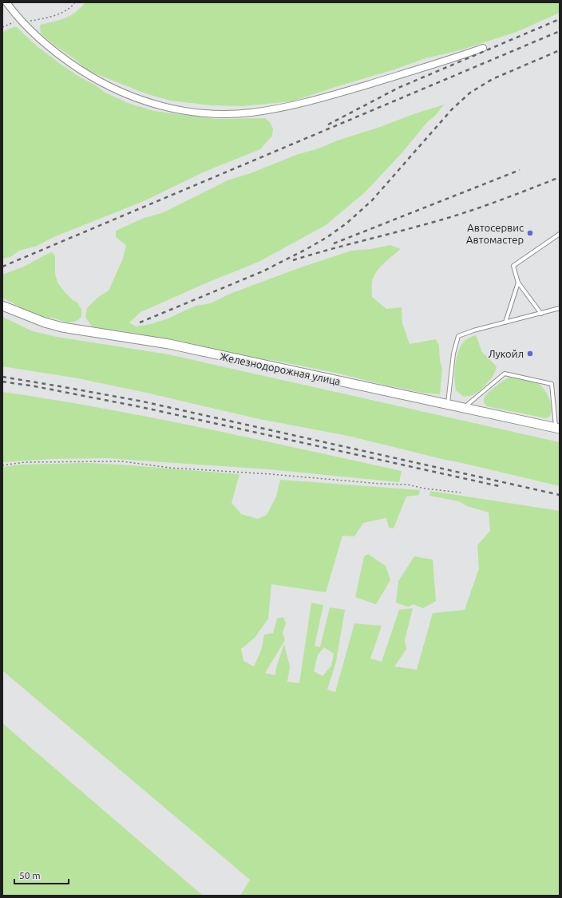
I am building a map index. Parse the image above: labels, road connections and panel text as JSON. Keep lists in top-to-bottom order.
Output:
{
  "streets": {
    "main road": ["Железнодорожная улица"]
  },
  "places": ["Автосервис Автомастер", "Лукойл"],
  "scale_bar": "50 m"
}
